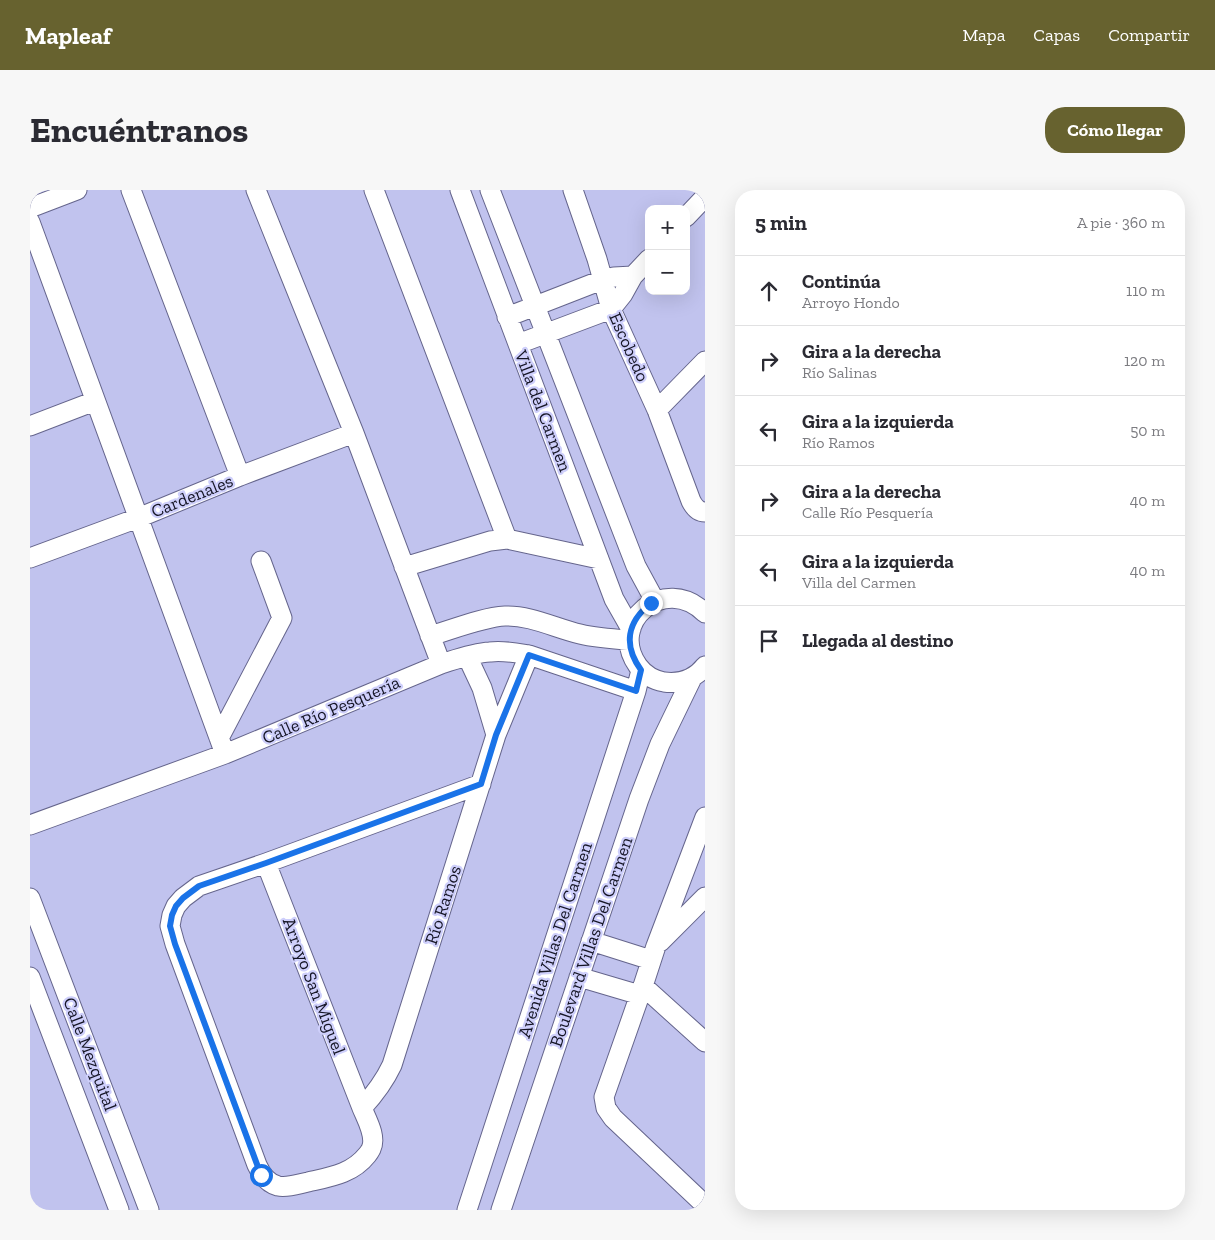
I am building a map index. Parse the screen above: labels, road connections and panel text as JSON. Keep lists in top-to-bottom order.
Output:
{
  "streets": {
    "street": [
      "Escobedo",
      "Villa del Carmen",
      "Cardenales",
      "Calle Río Pesquería",
      "Río Ramos",
      "Avenida Villas Del Carmen",
      "Boulevard Villas Del Carmen",
      "Arroyo San Miguel",
      "Calle Mezquital"
    ]
  },
  "crossings": [
    ["Villa del Carmen", "Avenida Villas Del Carmen"],
    ["Calle Río Pesquería", "Río Ramos"],
    ["Calle Río Pesquería", "Avenida Villas Del Carmen"],
    ["Río Ramos", "Arroyo San Miguel"]
  ],
  "page": {
    "header": "Mapleaf",
    "nav": ["Mapa", "Capas", "Compartir"],
    "buttons": "Cómo llegar",
    "title": "Encuéntranos",
    "heading": ["5 min", "A pie · 360 m"],
    "map_buttons": ["+", "−"],
    "list": [
      ["Continúa", "Arroyo Hondo", "110 m"],
      ["Gira a la derecha", "Río Salinas", "120 m"],
      ["Gira a la izquierda", "Río Ramos", "50 m"],
      ["Gira a la derecha", "Calle Río Pesquería", "40 m"],
      ["Gira a la izquierda", "Villa del Carmen", "40 m"],
      "Llegada al destino"
    ]
  }
}
